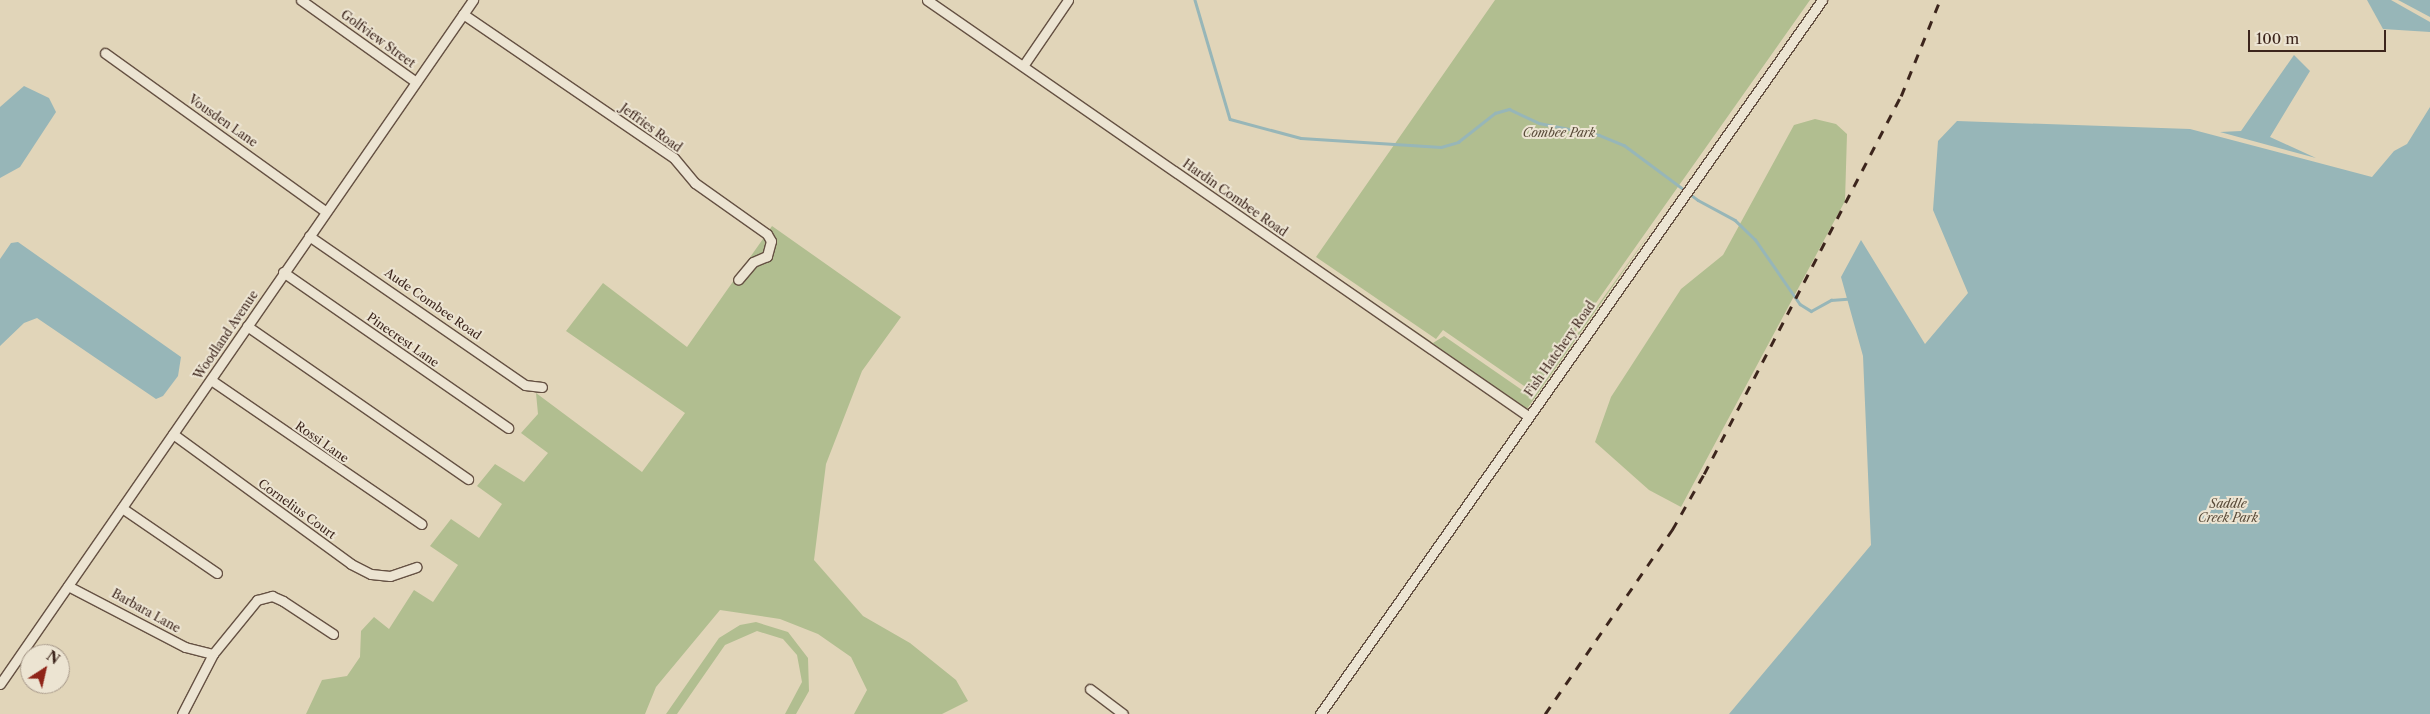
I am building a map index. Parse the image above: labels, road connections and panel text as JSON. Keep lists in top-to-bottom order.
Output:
{
  "streets": {
    "street": [
      "Golfview Street",
      "Vousden Lane",
      "Jeffries Road",
      "Hardin Combee Road",
      "Aude Combee Road",
      "Woodland Avenue",
      "Pinecrest Lane",
      "Fish Hatchery Road",
      "Rossi Lane",
      "Cornelius Court",
      "Barbara Lane"
    ]
  },
  "crossings": [
    ["Golfview Street", "Woodland Avenue"],
    ["Vousden Lane", "Woodland Avenue"],
    ["Jeffries Road", "Woodland Avenue"],
    ["Hardin Combee Road", "Fish Hatchery Road"],
    ["Aude Combee Road", "Woodland Avenue"],
    ["Woodland Avenue", "Pinecrest Lane"],
    ["Woodland Avenue", "Rossi Lane"],
    ["Woodland Avenue", "Cornelius Court"],
    ["Woodland Avenue", "Barbara Lane"]
  ],
  "parks": ["Combee Park", "Saddle Creek Park"],
  "scale_bar": "100 m",
  "north": "top right"
}
